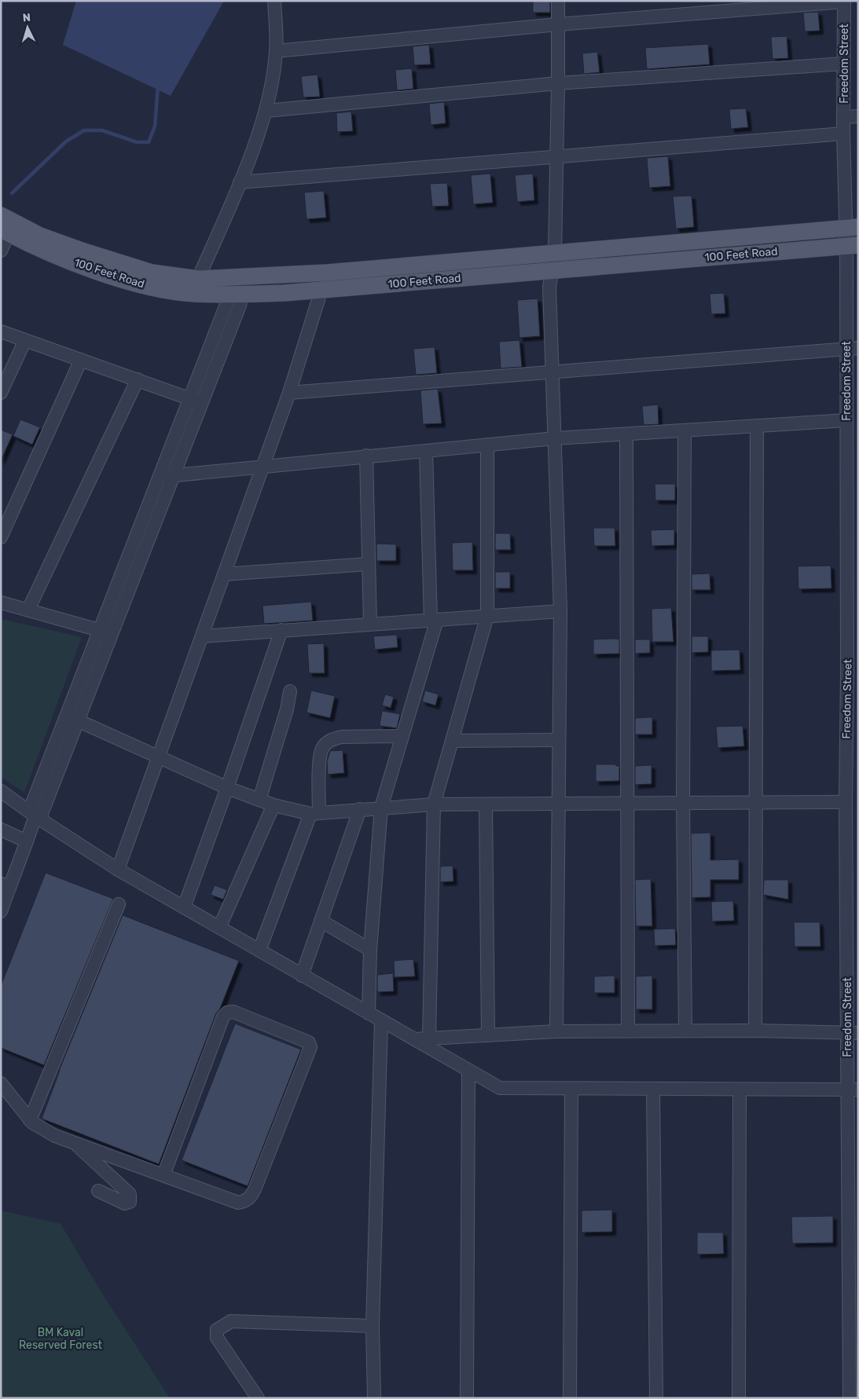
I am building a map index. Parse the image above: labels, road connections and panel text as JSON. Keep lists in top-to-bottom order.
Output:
{
  "streets": {
    "main road": ["100 Feet Road"],
    "street": ["Freedom Street"]
  },
  "crossings": [
    ["Freedom Street", "100 Feet Road"]
  ],
  "parks": ["BM Kaval Reserved Forest"],
  "north": "top"
}
